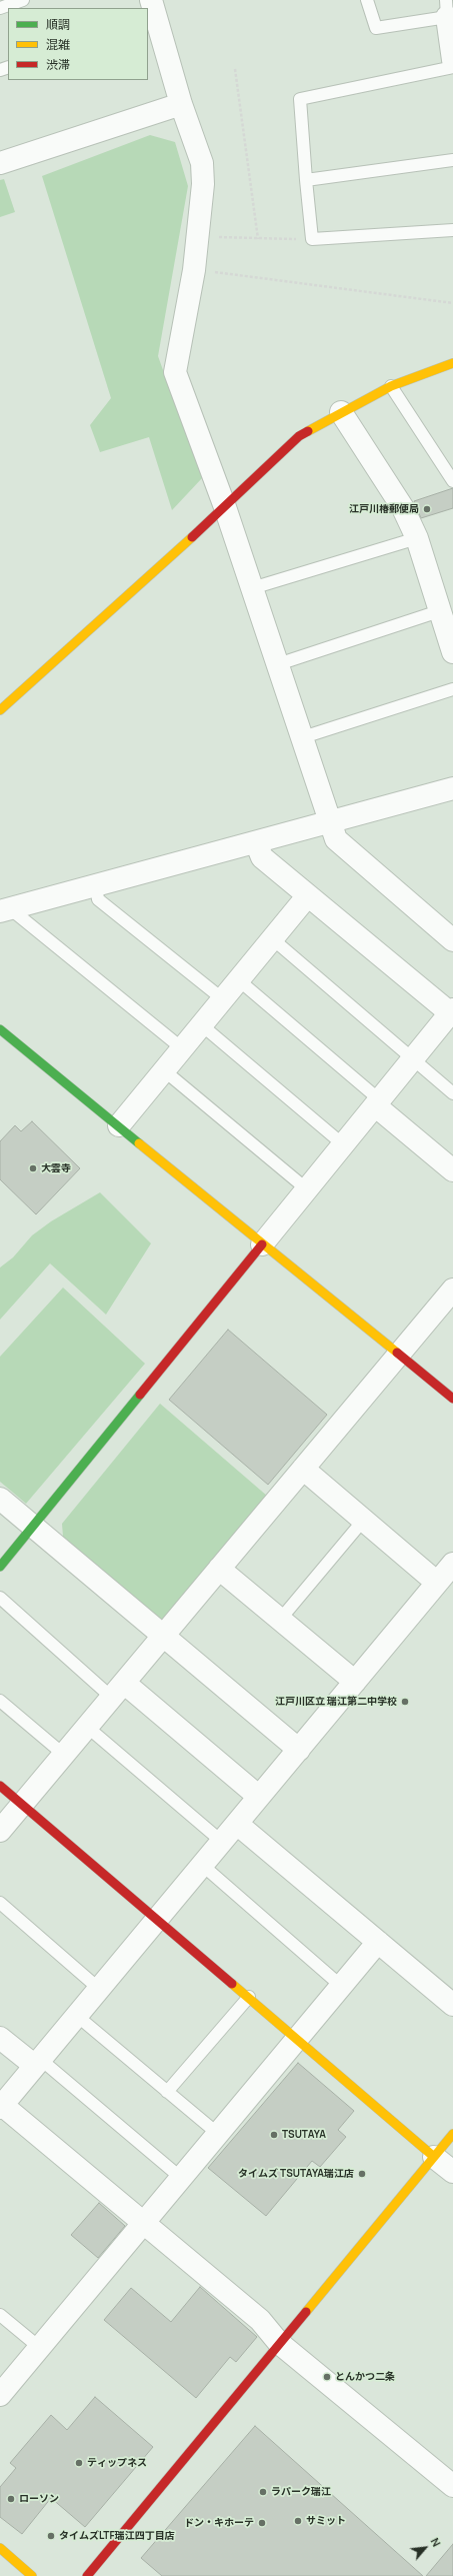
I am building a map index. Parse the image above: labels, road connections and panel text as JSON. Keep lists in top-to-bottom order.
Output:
{
  "places": [
    "江戸川椿郵便局",
    "大雲寺",
    "江戸川区立 瑞江第二中学校",
    "TSUTAYA",
    "タイムズ TSUTAYA瑞江店",
    "とんかつ二条",
    "ティップネス",
    "ラパーク瑞江",
    "ローソン",
    "サミット",
    "ドン・キホーテ",
    "タイムズLTF瑞江四丁目店"
  ],
  "legend": ["順調", "混雑", "渋滞"],
  "north": "top right"
}
